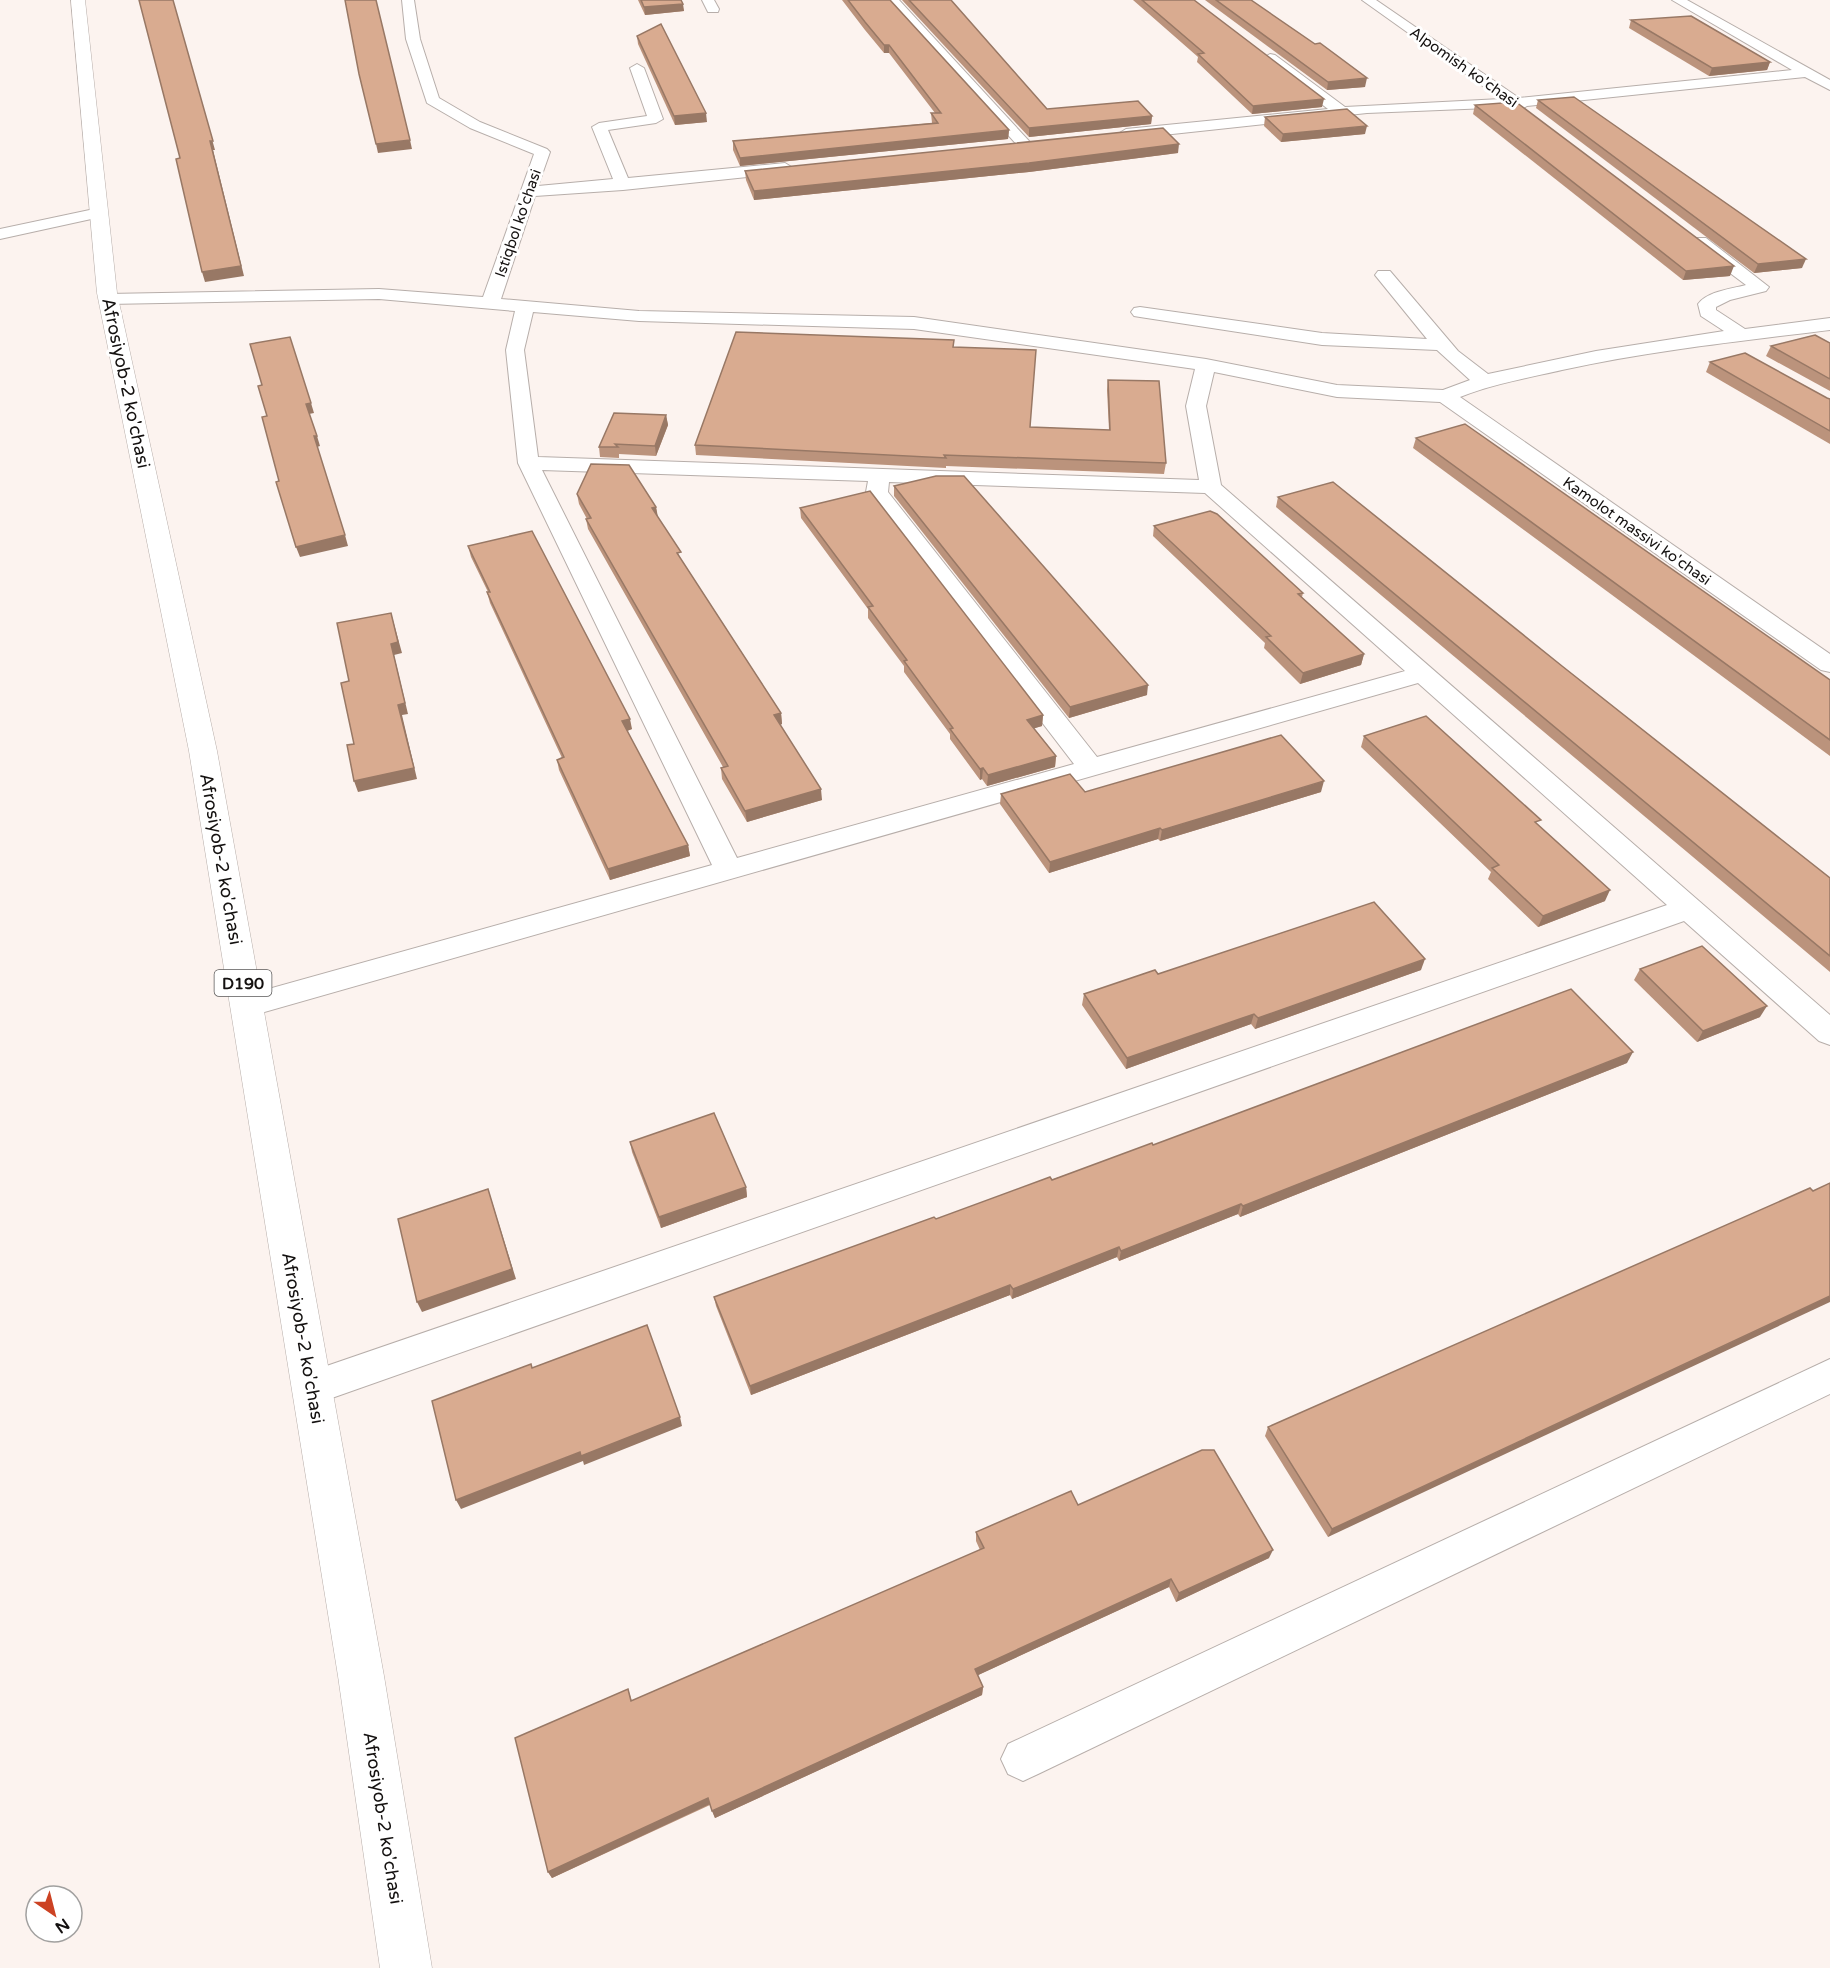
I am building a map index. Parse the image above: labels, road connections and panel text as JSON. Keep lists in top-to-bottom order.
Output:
{
  "streets": {
    "main road": ["Afrosiyob-2 ko'chasi", "D190"],
    "street": ["Alpomish ko'chasi", "Istiqbol ko'chasi", "Kamolot massivi ko'chasi"]
  },
  "north": "bottom right"
}
